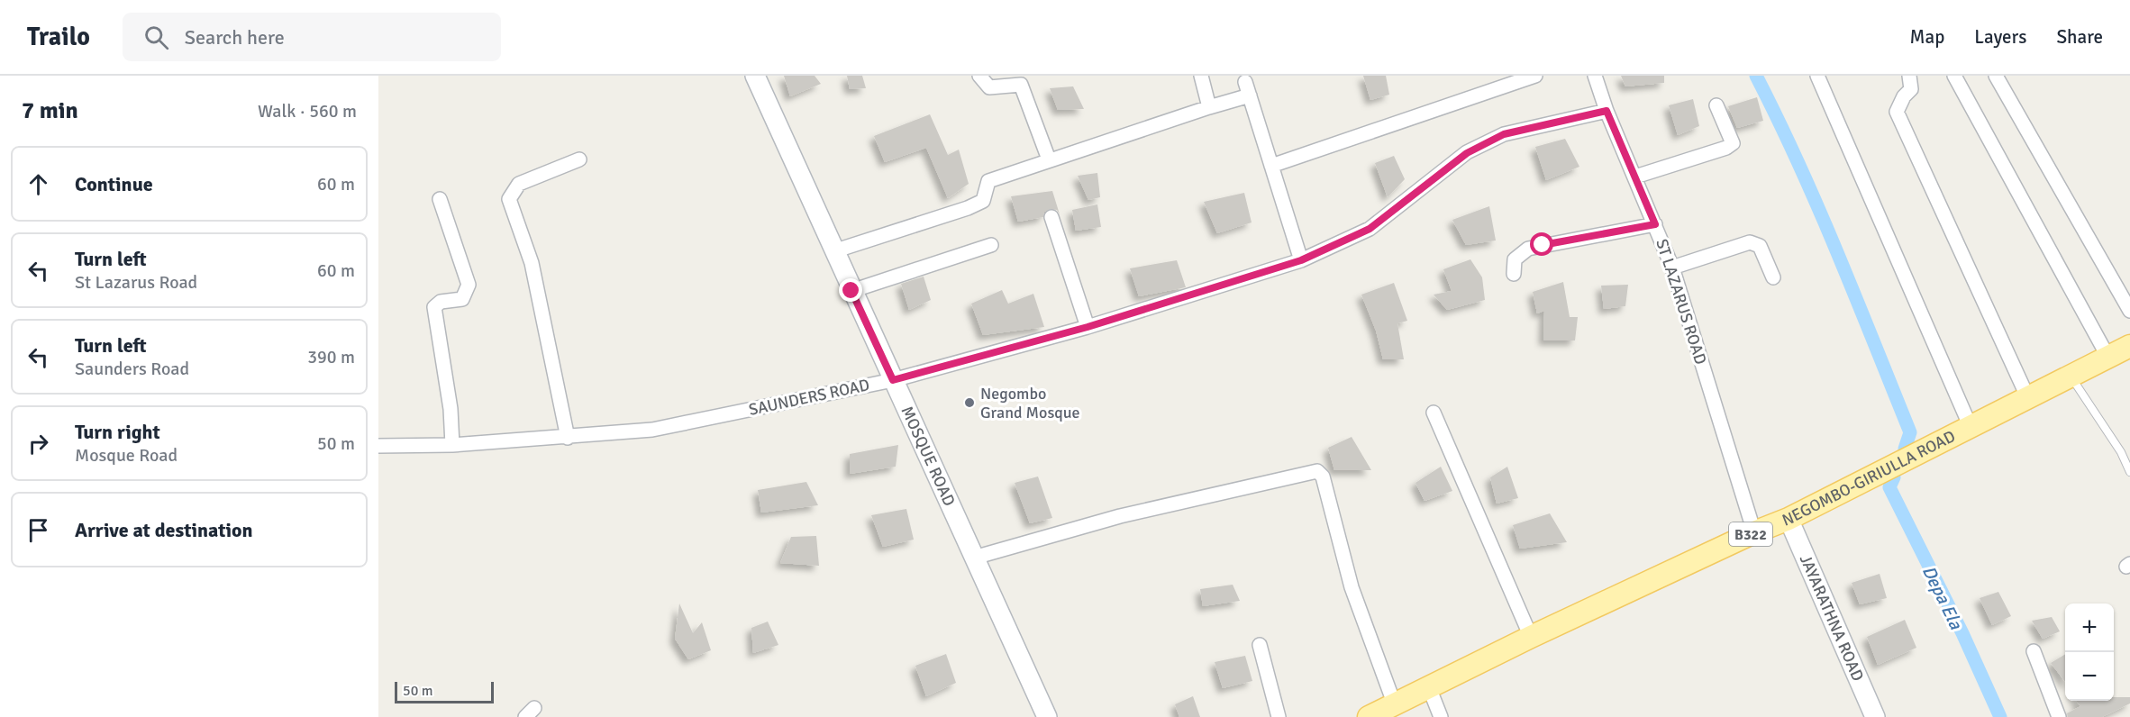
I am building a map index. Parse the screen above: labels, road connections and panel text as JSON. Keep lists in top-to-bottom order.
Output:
{
  "streets": {
    "main road": ["NEGOMBO-GIRIULLA ROAD", "B322"],
    "street": [
      "ST LAZARUS ROAD",
      "SAUNDERS ROAD",
      "MOSQUE ROAD",
      "JAYARATHNA ROAD"
    ]
  },
  "crossings": [
    ["ST LAZARUS ROAD", "SAUNDERS ROAD"],
    ["ST LAZARUS ROAD", "NEGOMBO-GIRIULLA ROAD"],
    ["SAUNDERS ROAD", "MOSQUE ROAD"],
    ["NEGOMBO-GIRIULLA ROAD", "JAYARATHNA ROAD"]
  ],
  "water": ["Depa Ela"],
  "places": ["Negombo Grand Mosque"],
  "scale_bar": "50 m",
  "page": {
    "header": "Trailo",
    "search": "Search here",
    "nav": ["Map", "Layers", "Share"],
    "heading": ["7 min", "Walk · 560 m"],
    "list": [
      ["Continue", "60 m"],
      ["Turn left", "St Lazarus Road", "60 m"],
      ["Turn left", "Saunders Road", "390 m"],
      ["Turn right", "Mosque Road", "50 m"],
      "Arrive at destination"
    ],
    "map_buttons": ["+", "−"],
    "scale": "50 m"
  }
}
